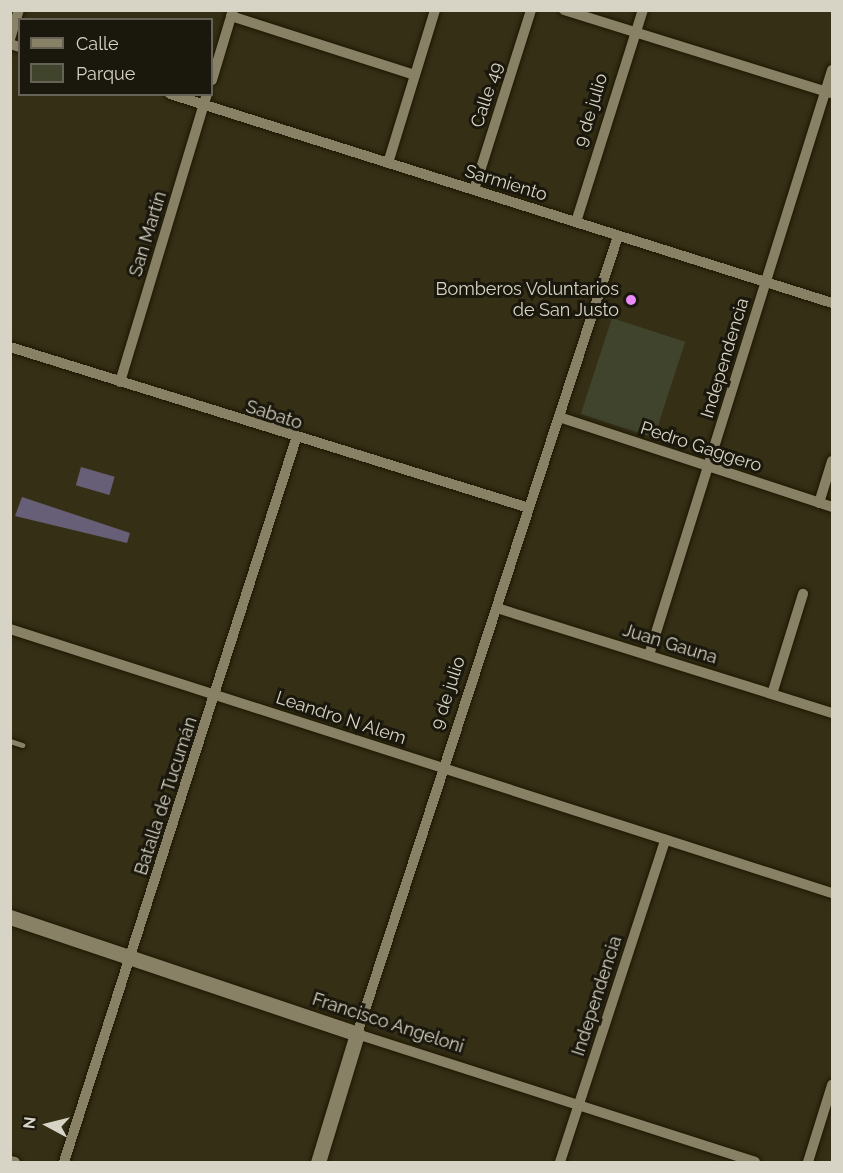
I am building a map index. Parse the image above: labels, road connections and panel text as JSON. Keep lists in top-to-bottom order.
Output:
{
  "streets": {
    "main road": ["9 de julio", "Francisco Angeloni"],
    "street": [
      "Calle 49",
      "Sarmiento",
      "San Martín",
      "Independencia",
      "Sabato",
      "Pedro Gaggero",
      "Juan Gauna",
      "Leandro N Alem",
      "Batalla de Tucumán"
    ]
  },
  "crossings": [
    ["Calle 49", "Sarmiento"],
    ["9 de julio", "Sarmiento"],
    ["9 de julio", "Sabato"],
    ["9 de julio", "Pedro Gaggero"],
    ["9 de julio", "Juan Gauna"],
    ["9 de julio", "Leandro N Alem"],
    ["9 de julio", "Francisco Angeloni"],
    ["Sarmiento", "San Martín"],
    ["Sarmiento", "Independencia"],
    ["San Martín", "Sabato"],
    ["Independencia", "Pedro Gaggero"],
    ["Independencia", "Juan Gauna"],
    ["Independencia", "Leandro N Alem"],
    ["Independencia", "Francisco Angeloni"],
    ["Sabato", "Batalla de Tucumán"],
    ["Leandro N Alem", "Batalla de Tucumán"],
    ["Batalla de Tucumán", "Francisco Angeloni"]
  ],
  "places": ["Bomberos Voluntarios de San Justo"],
  "legend": ["Calle", "Parque"],
  "north": "left"
}
